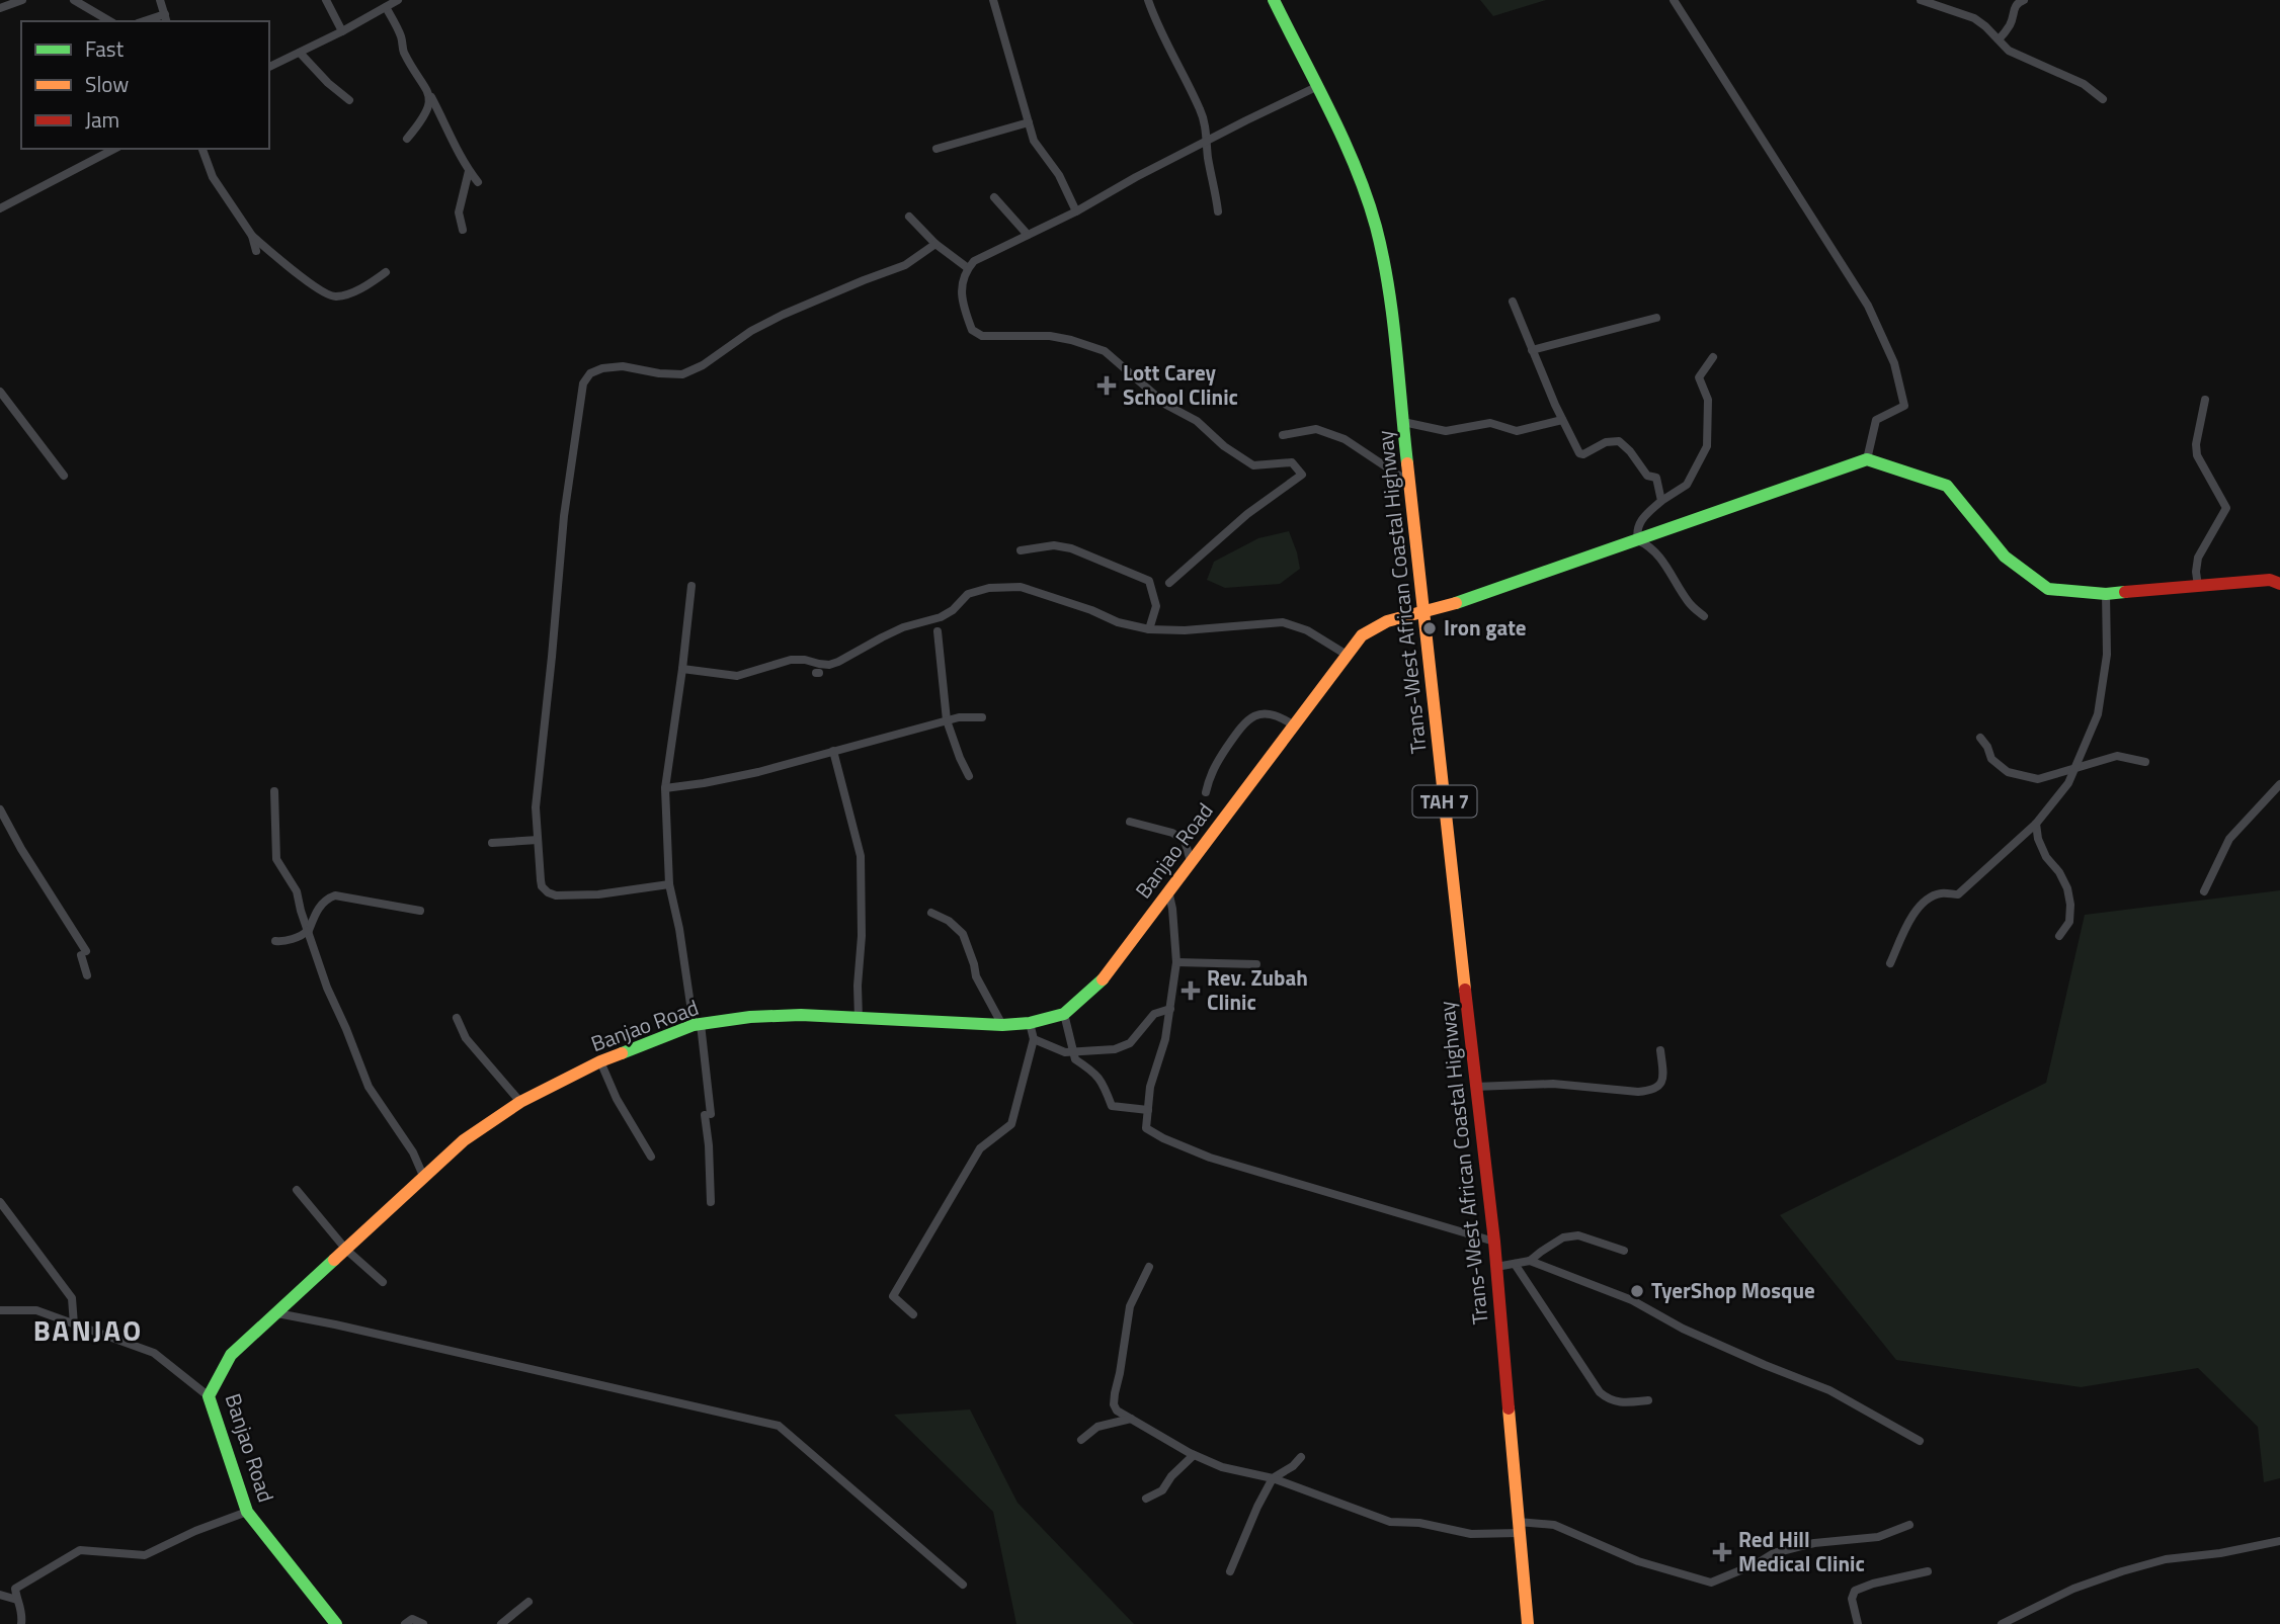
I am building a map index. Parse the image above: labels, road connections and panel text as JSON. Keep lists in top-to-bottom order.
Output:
{
  "streets": {
    "main road": ["Trans-West African Coastal Highway", "TAH 7", "Banjao Road"]
  },
  "crossings": [
    ["Trans-West African Coastal Highway", "Banjao Road"]
  ],
  "districts": ["BANJAO"],
  "places": {
    "health": ["Lott Carey School Clinic", "Rev. Zubah Clinic", "Red Hill Medical Clinic"],
    "other": ["Iron gate", "TyerShop Mosque"]
  },
  "legend": ["Fast", "Slow", "Jam"]
}
